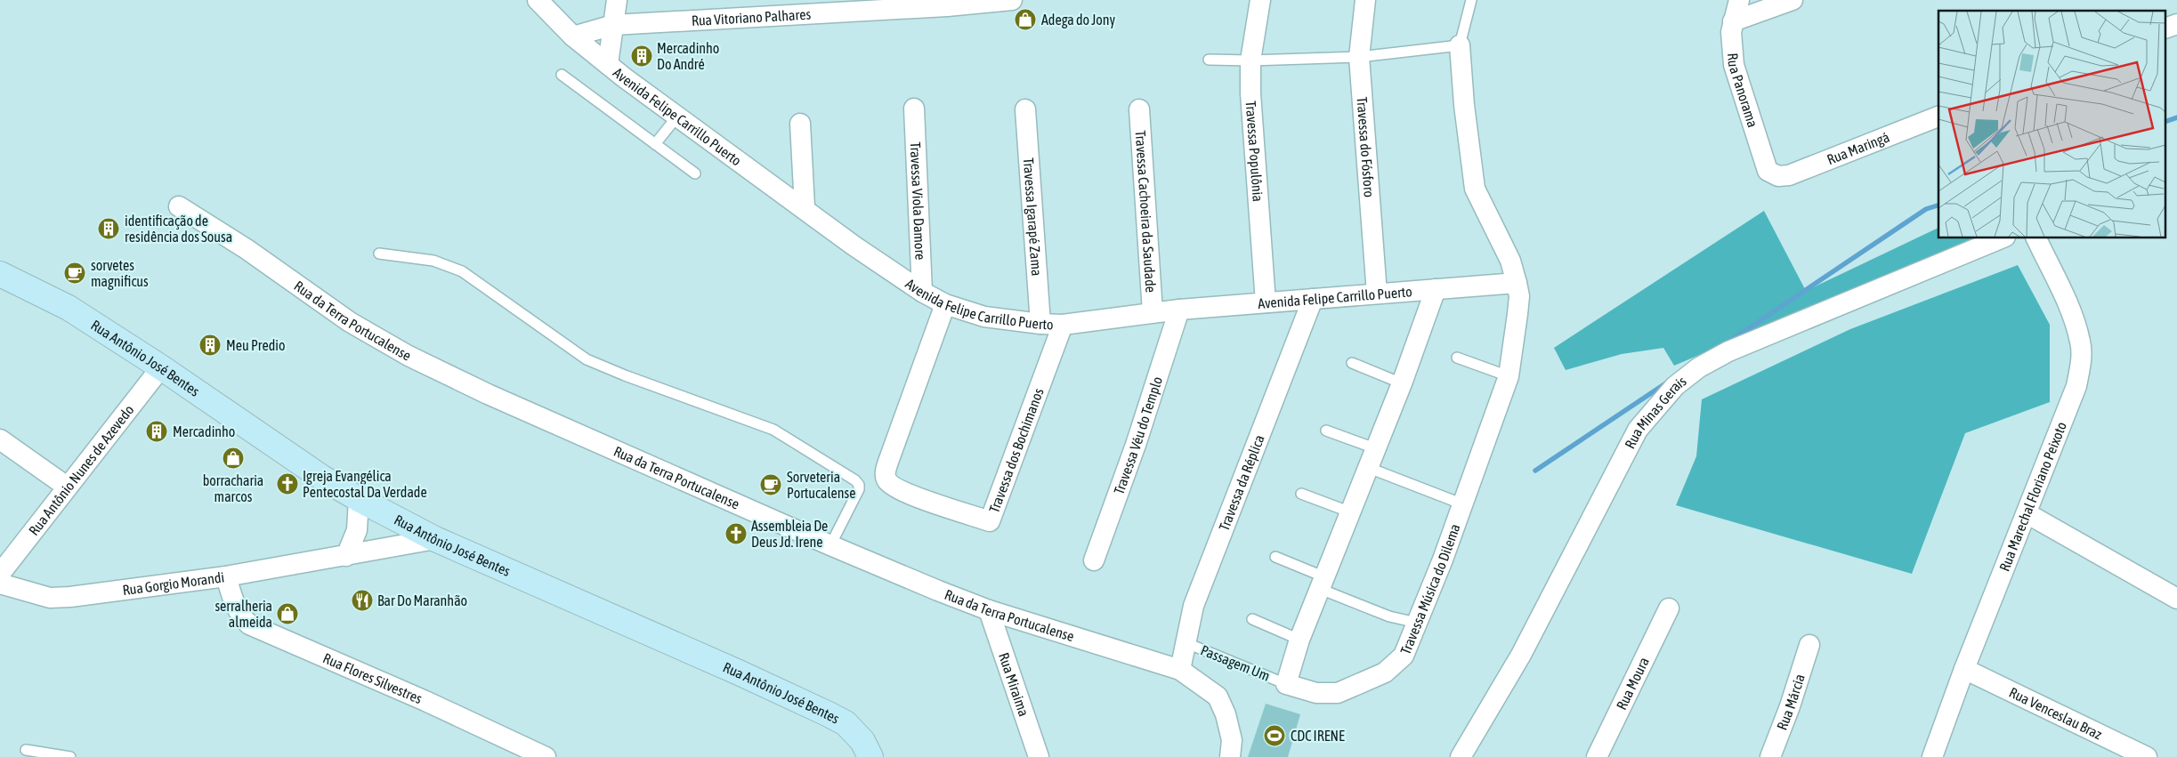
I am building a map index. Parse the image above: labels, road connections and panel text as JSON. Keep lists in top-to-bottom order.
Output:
{
  "streets": {
    "street": [
      "Rua Vitoriano Palhares",
      "Rua Panorama",
      "Avenida Felipe Carrillo Puerto",
      "Travessa do Fósforo",
      "Rua Maringá",
      "Travessa Populônia",
      "Travessa Viola Damore",
      "Travessa Cachoeira da Saudade",
      "Travessa Igarapé Zama",
      "Rua da Terra Portucalense",
      "Rua Antônio José Bentes",
      "Rua Minas Gerais",
      "Travessa Véu do Templo",
      "Travessa dos Bochimanos",
      "Rua Antônio Nunes de Azevedo",
      "Travessa da Réplica",
      "Rua Marechal Floriano Peixoto",
      "Rua Gorgio Morandi",
      "Travessa Música do Dilema",
      "Rua Flores Silvestres",
      "Rua Moura",
      "Rua Miraima",
      "Rua Márcia",
      "Rua Venceslau Braz"
    ],
    "lane": ["Passagem Um"]
  },
  "crossings": [
    ["Rua Vitoriano Palhares", "Avenida Felipe Carrillo Puerto"],
    ["Rua Panorama", "Rua Maringá"],
    ["Avenida Felipe Carrillo Puerto", "Travessa do Fósforo"],
    ["Avenida Felipe Carrillo Puerto", "Travessa Populônia"],
    ["Avenida Felipe Carrillo Puerto", "Travessa Viola Damore"],
    ["Avenida Felipe Carrillo Puerto", "Travessa Cachoeira da Saudade"],
    ["Avenida Felipe Carrillo Puerto", "Travessa Igarapé Zama"],
    ["Avenida Felipe Carrillo Puerto", "Travessa Véu do Templo"],
    ["Avenida Felipe Carrillo Puerto", "Travessa dos Bochimanos"],
    ["Avenida Felipe Carrillo Puerto", "Travessa da Réplica"],
    ["Avenida Felipe Carrillo Puerto", "Travessa Música do Dilema"],
    ["Rua da Terra Portucalense", "Travessa da Réplica"],
    ["Rua da Terra Portucalense", "Rua Miraima"],
    ["Rua Antônio José Bentes", "Rua Antônio Nunes de Azevedo"],
    ["Rua Antônio José Bentes", "Rua Gorgio Morandi"],
    ["Travessa da Réplica", "Passagem Um"],
    ["Rua Marechal Floriano Peixoto", "Rua Venceslau Braz"],
    ["Rua Gorgio Morandi", "Rua Flores Silvestres"],
    ["Travessa Música do Dilema", "Passagem Um"]
  ],
  "places": {
    "shop": ["Adega do Jony", "borracharia marcos", "serralheria almeida"],
    "building": [
      "Mercadinho Do André",
      "identificação de residência dos Sousa",
      "Meu Predio",
      "Mercadinho"
    ],
    "cafe": ["sorvetes magnificus", "Sorveteria Portucalense"],
    "church": ["Igreja Evangélica Pentecostal Da Verdade", "Assembleia De Deus Jd. Irene"],
    "restaurant": ["Bar Do Maranhão"],
    "sports": ["CDC IRENE"]
  }
}
